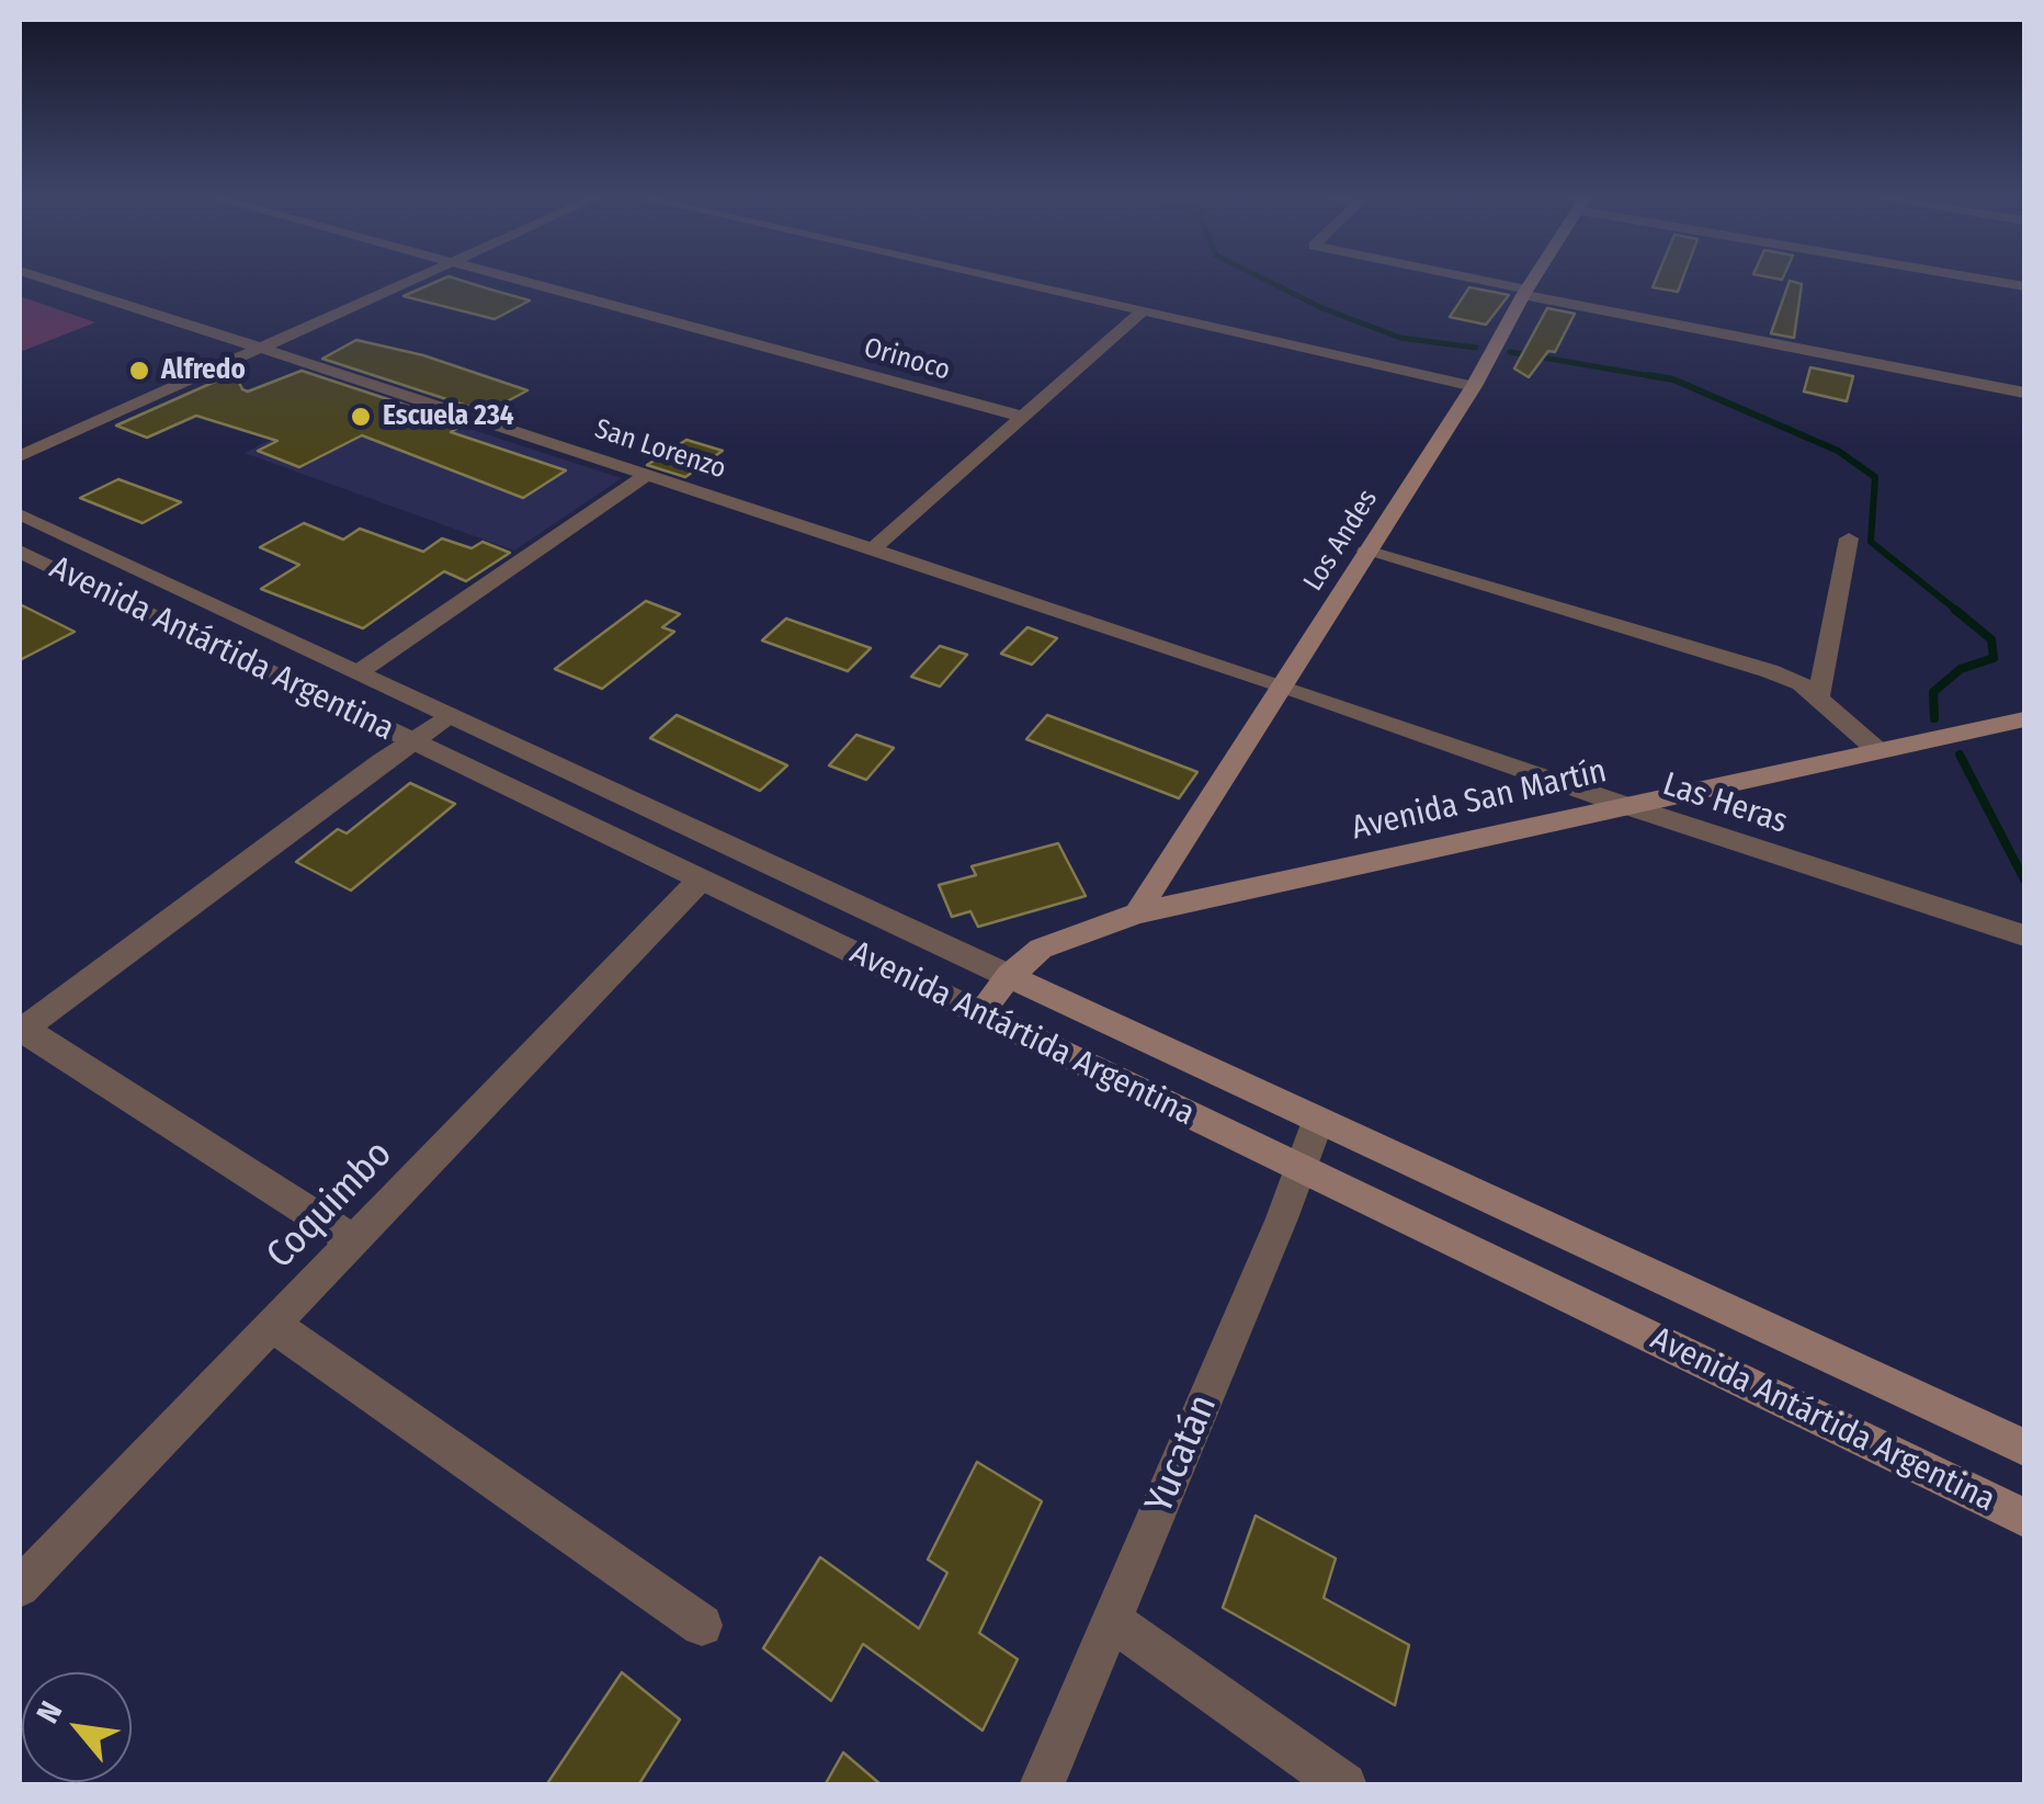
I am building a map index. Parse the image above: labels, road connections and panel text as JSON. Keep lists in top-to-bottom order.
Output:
{
  "streets": {
    "main road": ["Los Andes", "Avenida Antártida Argentina", "Avenida San Martín"],
    "street": [
      "Orinoco",
      "San Lorenzo",
      "Las Heras",
      "Coquimbo",
      "Yucatán"
    ]
  },
  "crossings": [
    ["San Lorenzo", "Los Andes"],
    ["San Lorenzo", "Las Heras"],
    ["Los Andes", "Avenida San Martín"],
    ["Los Andes", "Las Heras"],
    ["Avenida Antártida Argentina", "Avenida San Martín"],
    ["Avenida Antártida Argentina", "Coquimbo"],
    ["Avenida Antártida Argentina", "Yucatán"],
    ["Avenida San Martín", "Las Heras"]
  ],
  "places": ["Alfredo", "Escuela 234"],
  "north": "top left"
}
